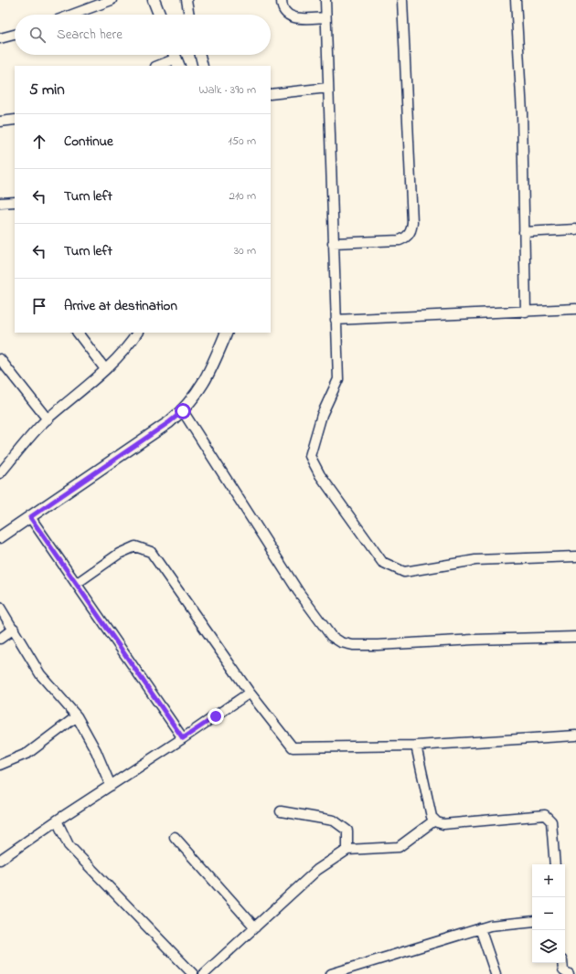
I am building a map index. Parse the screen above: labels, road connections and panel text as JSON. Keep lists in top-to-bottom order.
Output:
{
  "page": {
    "search": "Search here",
    "heading": ["5 min", "Walk · 390 m"],
    "list": [
      ["Continue", "150 m"],
      ["Turn left", "210 m"],
      ["Turn left", "30 m"],
      "Arrive at destination"
    ],
    "map_buttons": ["+", "−"]
  }
}
